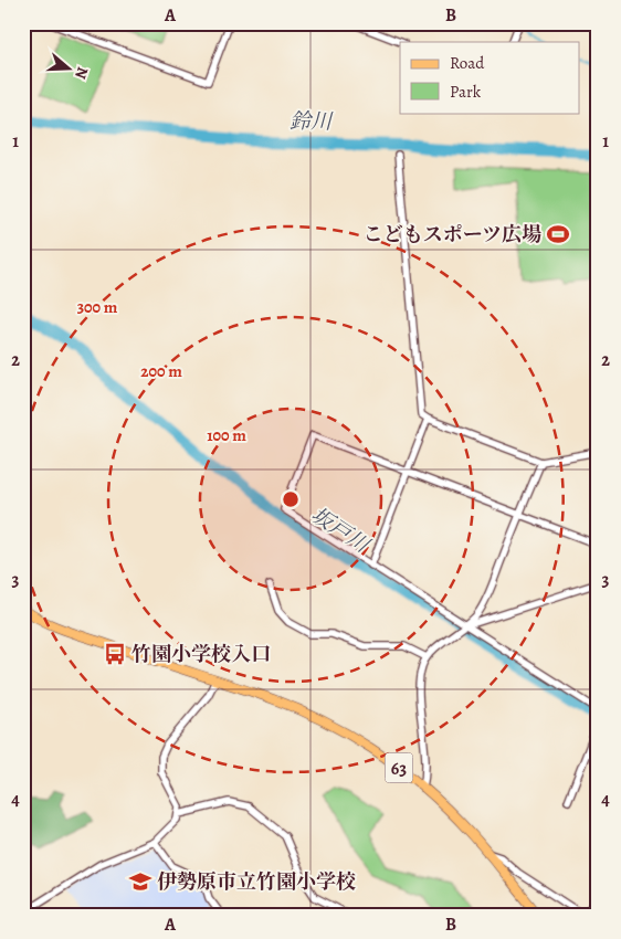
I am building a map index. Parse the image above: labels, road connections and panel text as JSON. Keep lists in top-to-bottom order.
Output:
{
  "streets": {
    "main road": ["63"]
  },
  "water": ["鈴川", "坂戸川"],
  "places": {
    "sports": ["こどもスポーツ広場"],
    "bus stop": ["竹園小学校入口"],
    "school or university": ["伊勢原市立竹園小学校"]
  },
  "legend": ["Road", "Park"],
  "north": "right",
  "grid": {
    "columns": ["A", "B"],
    "rows": [
      "1",
      "2",
      "3",
      "4"
    ]
  },
  "rings": ["300 m", "200 m", "100 m"]
}
